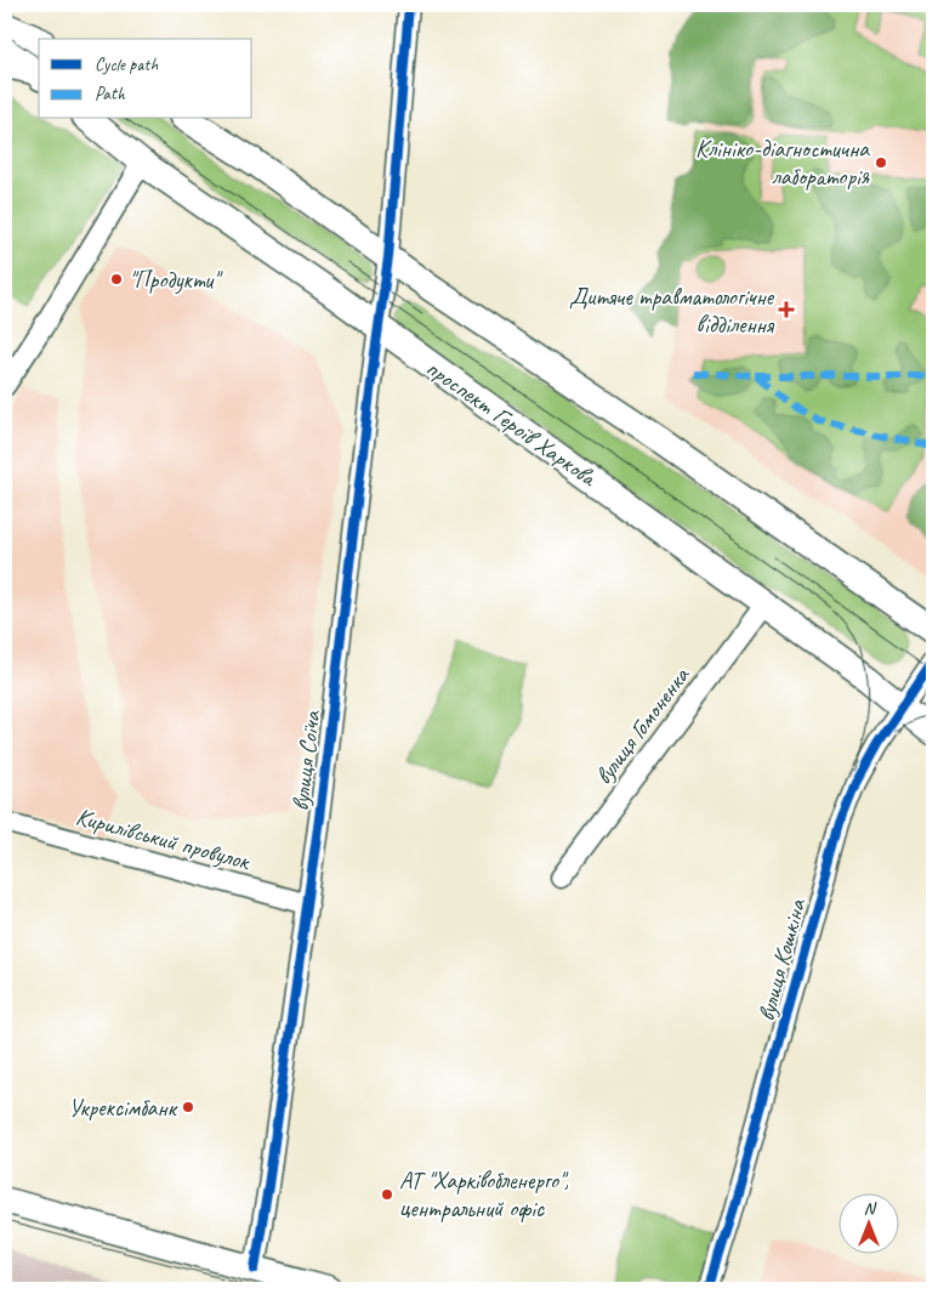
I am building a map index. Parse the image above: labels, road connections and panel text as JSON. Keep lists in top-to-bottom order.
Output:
{
  "streets": {
    "main road": ["проспект Героїв Харкова"],
    "street": [
      "вулиця Гомоненка",
      "вулиця Соїча",
      "Кирилівський провулок",
      "вулиця Кошкіна"
    ]
  },
  "crossings": [
    ["проспект Героїв Харкова", "вулиця Гомоненка"],
    ["проспект Героїв Харкова", "вулиця Соїча"],
    ["проспект Героїв Харкова", "вулиця Кошкіна"],
    ["вулиця Соїча", "Кирилівський провулок"]
  ],
  "places": {
    "other": [
      "Клініко-діагностична лабораторія",
      "\"Продукти\"",
      "Укрексімбанк",
      "АТ \"Харківобленерго\", центральний офіс"
    ],
    "health": ["Дитяче травматологічне відділення"]
  },
  "legend": ["Cycle path", "Path"],
  "north": "top"
}
